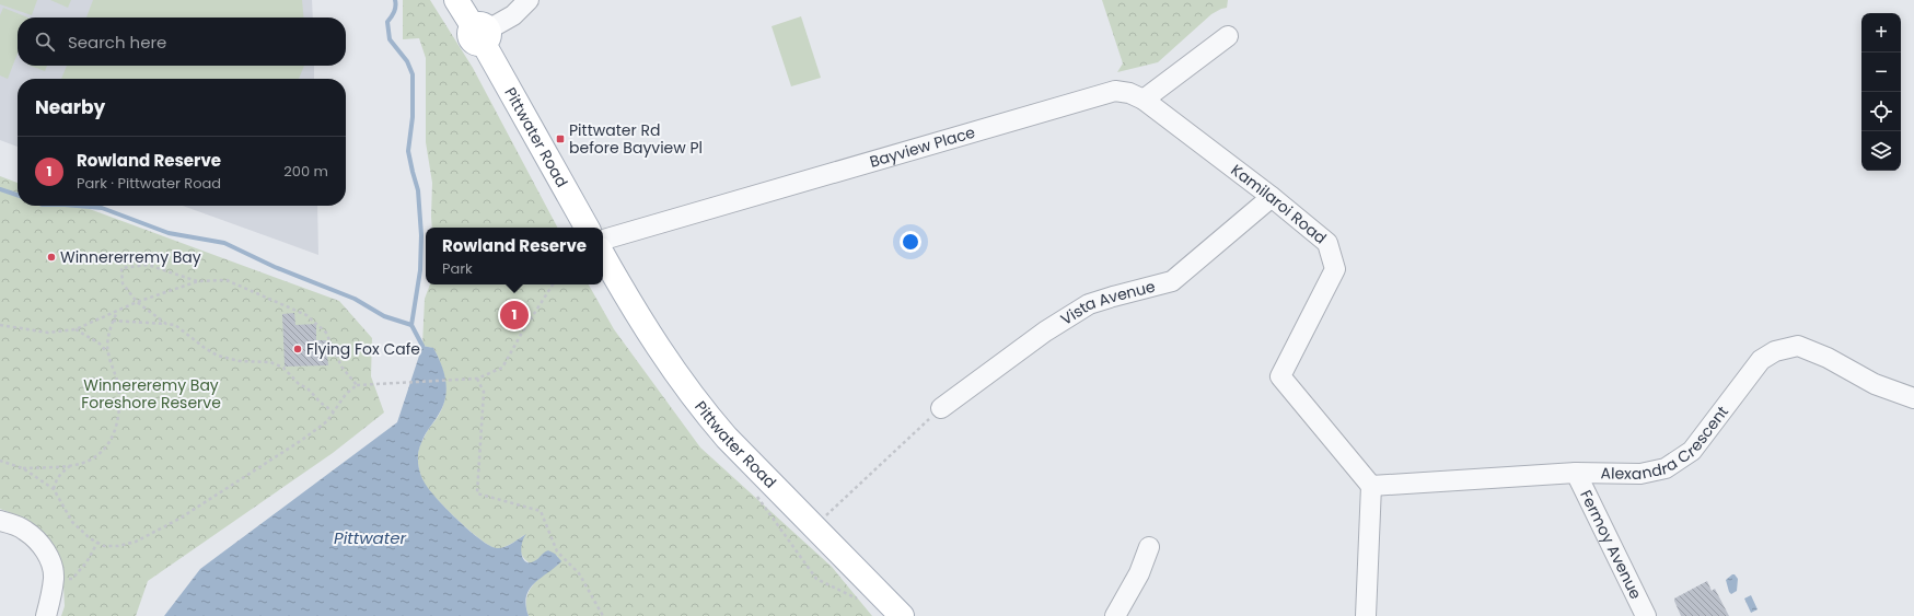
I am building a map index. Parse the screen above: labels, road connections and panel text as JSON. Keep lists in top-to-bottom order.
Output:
{
  "streets": {
    "main road": ["Pittwater Road"],
    "street": [
      "Bayview Place",
      "Kamilaroi Road",
      "Vista Avenue",
      "Alexandra Crescent",
      "Fermoy Avenue"
    ]
  },
  "crossings": [
    ["Bayview Place", "Kamilaroi Road"],
    ["Kamilaroi Road", "Vista Avenue"],
    ["Kamilaroi Road", "Alexandra Crescent"],
    ["Alexandra Crescent", "Fermoy Avenue"]
  ],
  "water": ["Pittwater"],
  "parks": ["Winnereremy Bay Foreshore Reserve"],
  "places": {
    "transit": ["Pittwater Rd before Bayview Pl"],
    "other": ["Winnererremy Bay", "Flying Fox Cafe"]
  },
  "page": {
    "map_buttons": ["+", "−"],
    "search": "Search here",
    "heading": "Nearby",
    "list": [
      {
        "mark": "1",
        "name": "Rowland Reserve",
        "note": "Park · Pittwater Road",
        "value": "200 m"
      }
    ],
    "popup": ["Rowland Reserve", "Park"],
    "pins": "1"
  }
}
